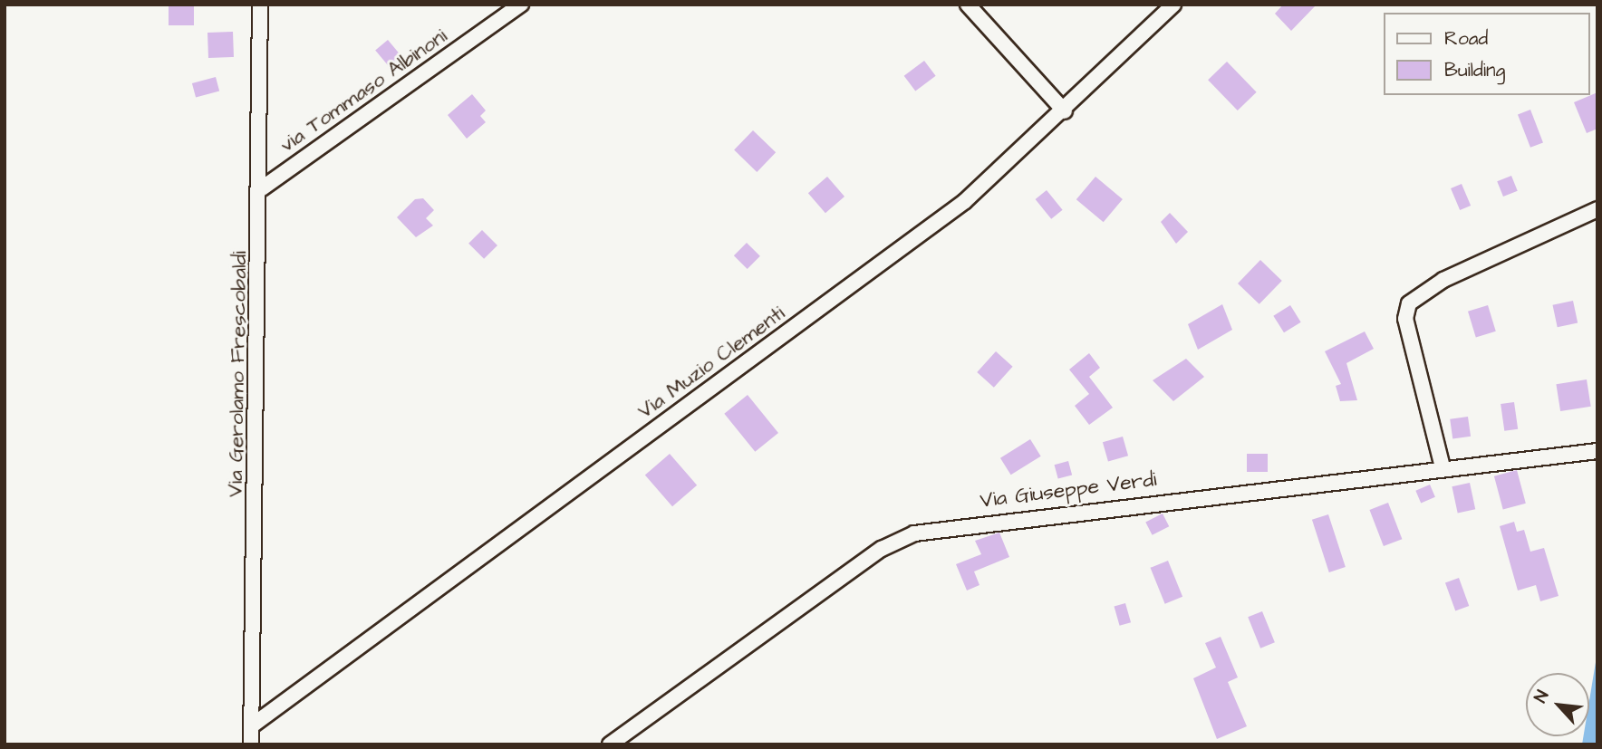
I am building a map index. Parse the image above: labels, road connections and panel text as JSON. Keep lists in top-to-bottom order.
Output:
{
  "streets": {
    "street": [
      "via Tommaso Albinoni",
      "Via Muzio Clementi",
      "Via Gerolamo Frescobaldi",
      "Via Giuseppe Verdi"
    ]
  },
  "crossings": [
    ["via Tommaso Albinoni", "Via Gerolamo Frescobaldi"],
    ["Via Muzio Clementi", "Via Gerolamo Frescobaldi"]
  ],
  "legend": ["Road", "Building"],
  "north": "top left"
}
